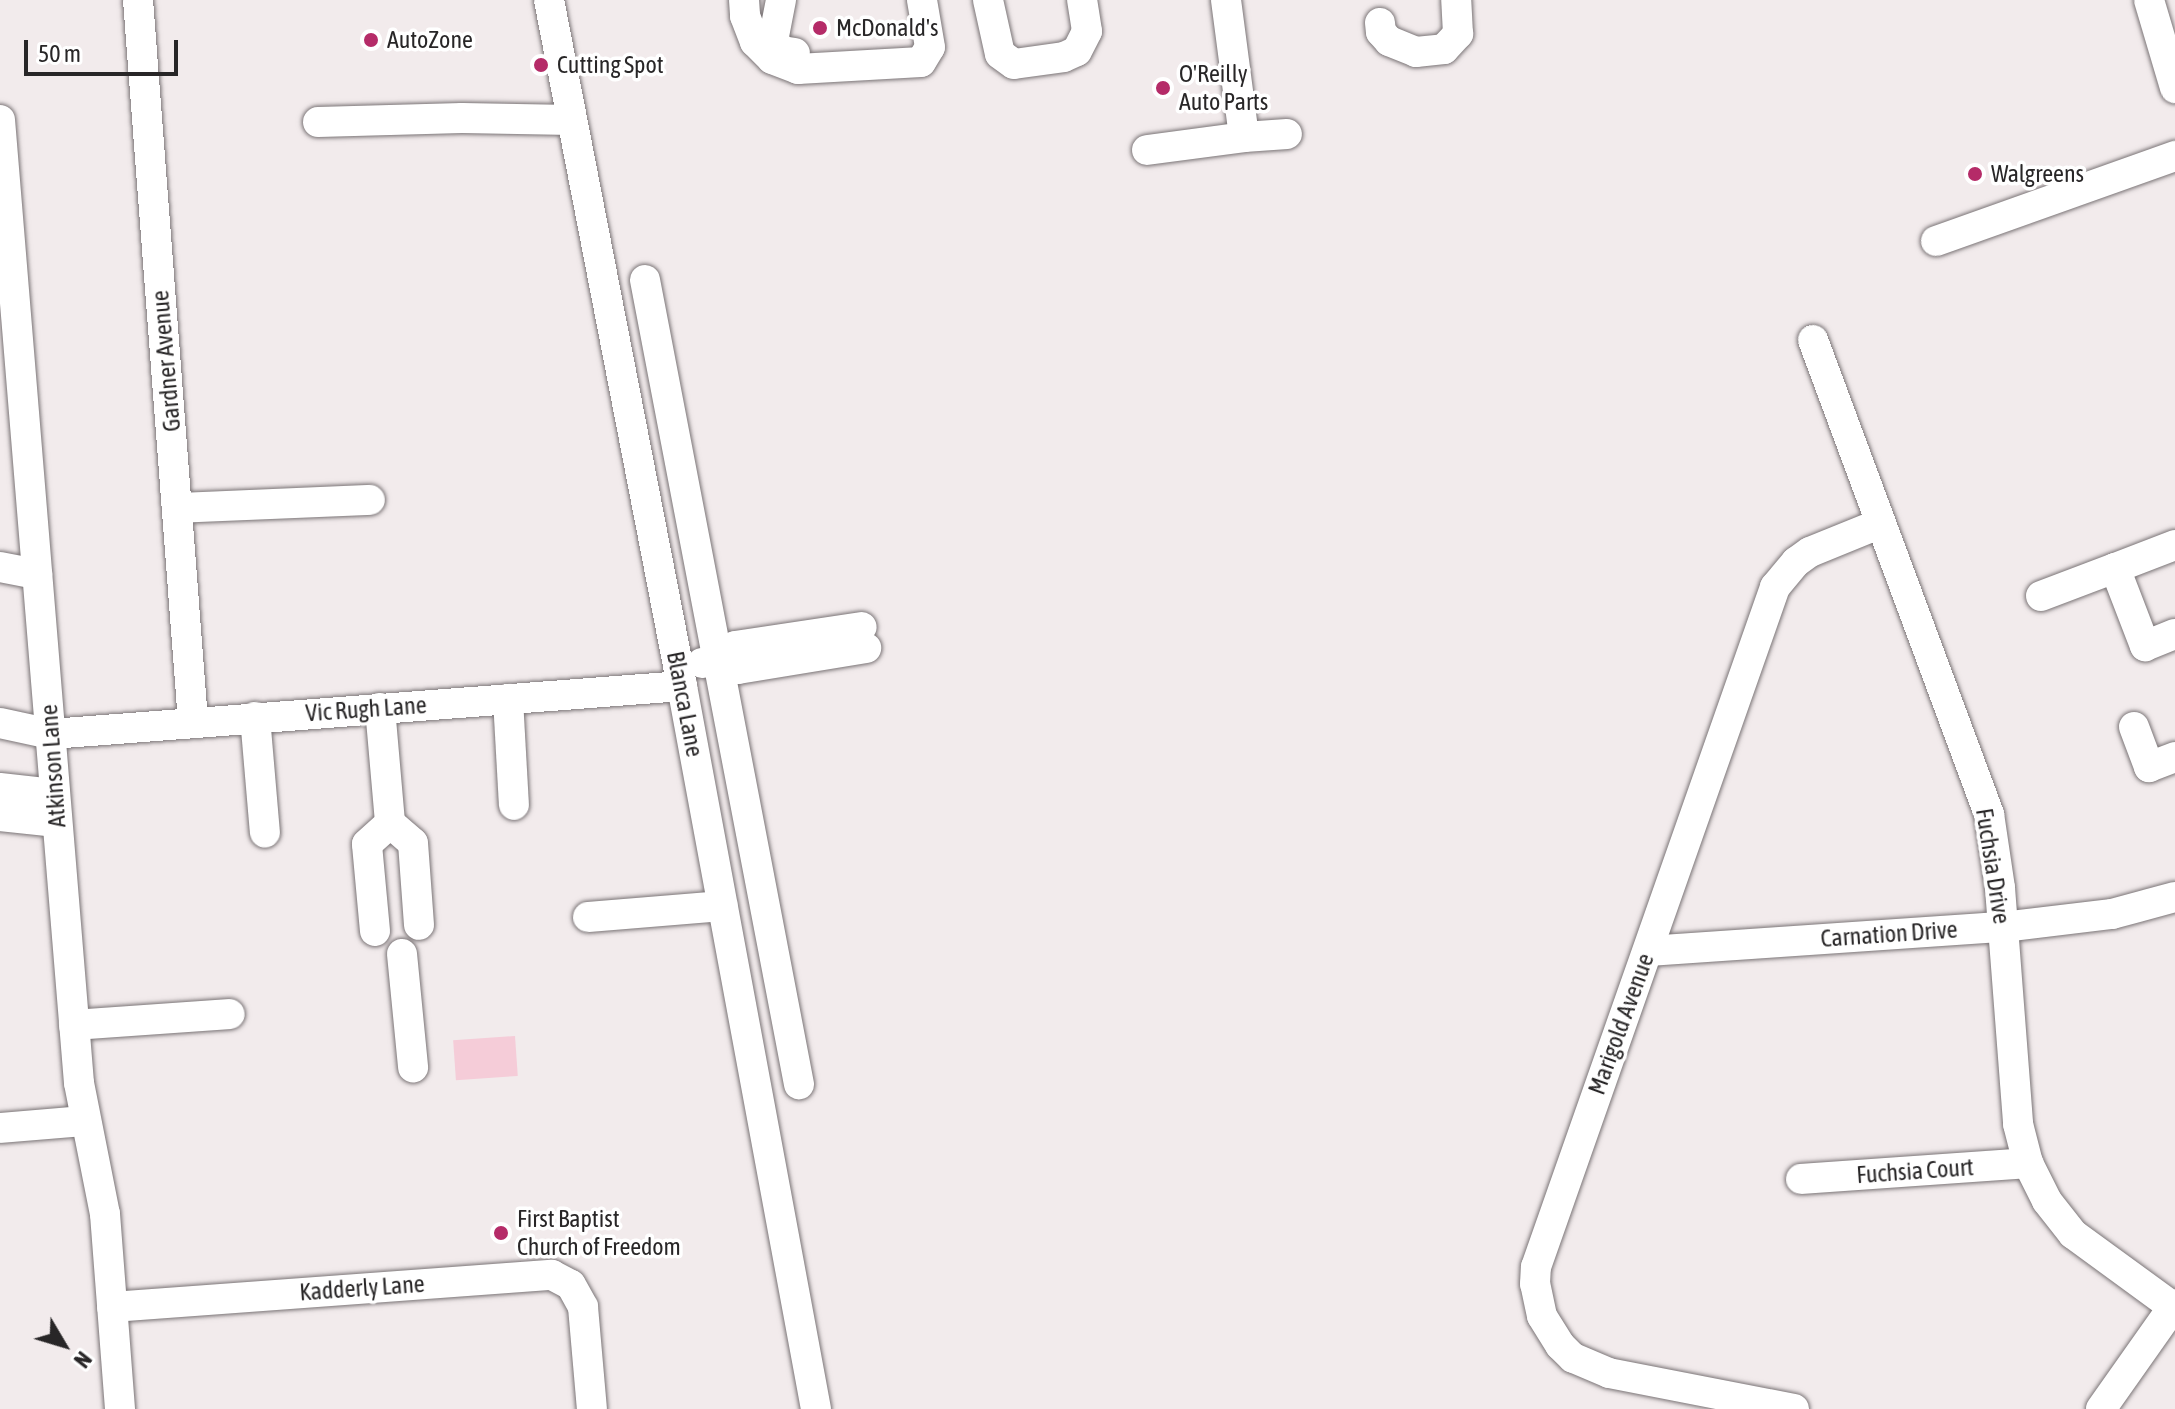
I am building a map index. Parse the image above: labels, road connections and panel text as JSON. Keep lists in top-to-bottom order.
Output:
{
  "streets": {
    "street": [
      "Gardner Avenue",
      "Blanca Lane",
      "Vic Rugh Lane",
      "Atkinson Lane",
      "Fuchsia Drive",
      "Carnation Drive",
      "Marigold Avenue",
      "Fuchsia Court",
      "Kadderly Lane"
    ]
  },
  "crossings": [
    ["Gardner Avenue", "Vic Rugh Lane"],
    ["Blanca Lane", "Vic Rugh Lane"],
    ["Vic Rugh Lane", "Atkinson Lane"],
    ["Atkinson Lane", "Kadderly Lane"],
    ["Fuchsia Drive", "Carnation Drive"],
    ["Fuchsia Drive", "Marigold Avenue"],
    ["Fuchsia Drive", "Fuchsia Court"],
    ["Carnation Drive", "Marigold Avenue"]
  ],
  "places": [
    "McDonald's",
    "AutoZone",
    "Cutting Spot",
    "O'Reilly Auto Parts",
    "Walgreens",
    "First Baptist Church of Freedom"
  ],
  "scale_bar": "50 m",
  "north": "bottom right"
}
